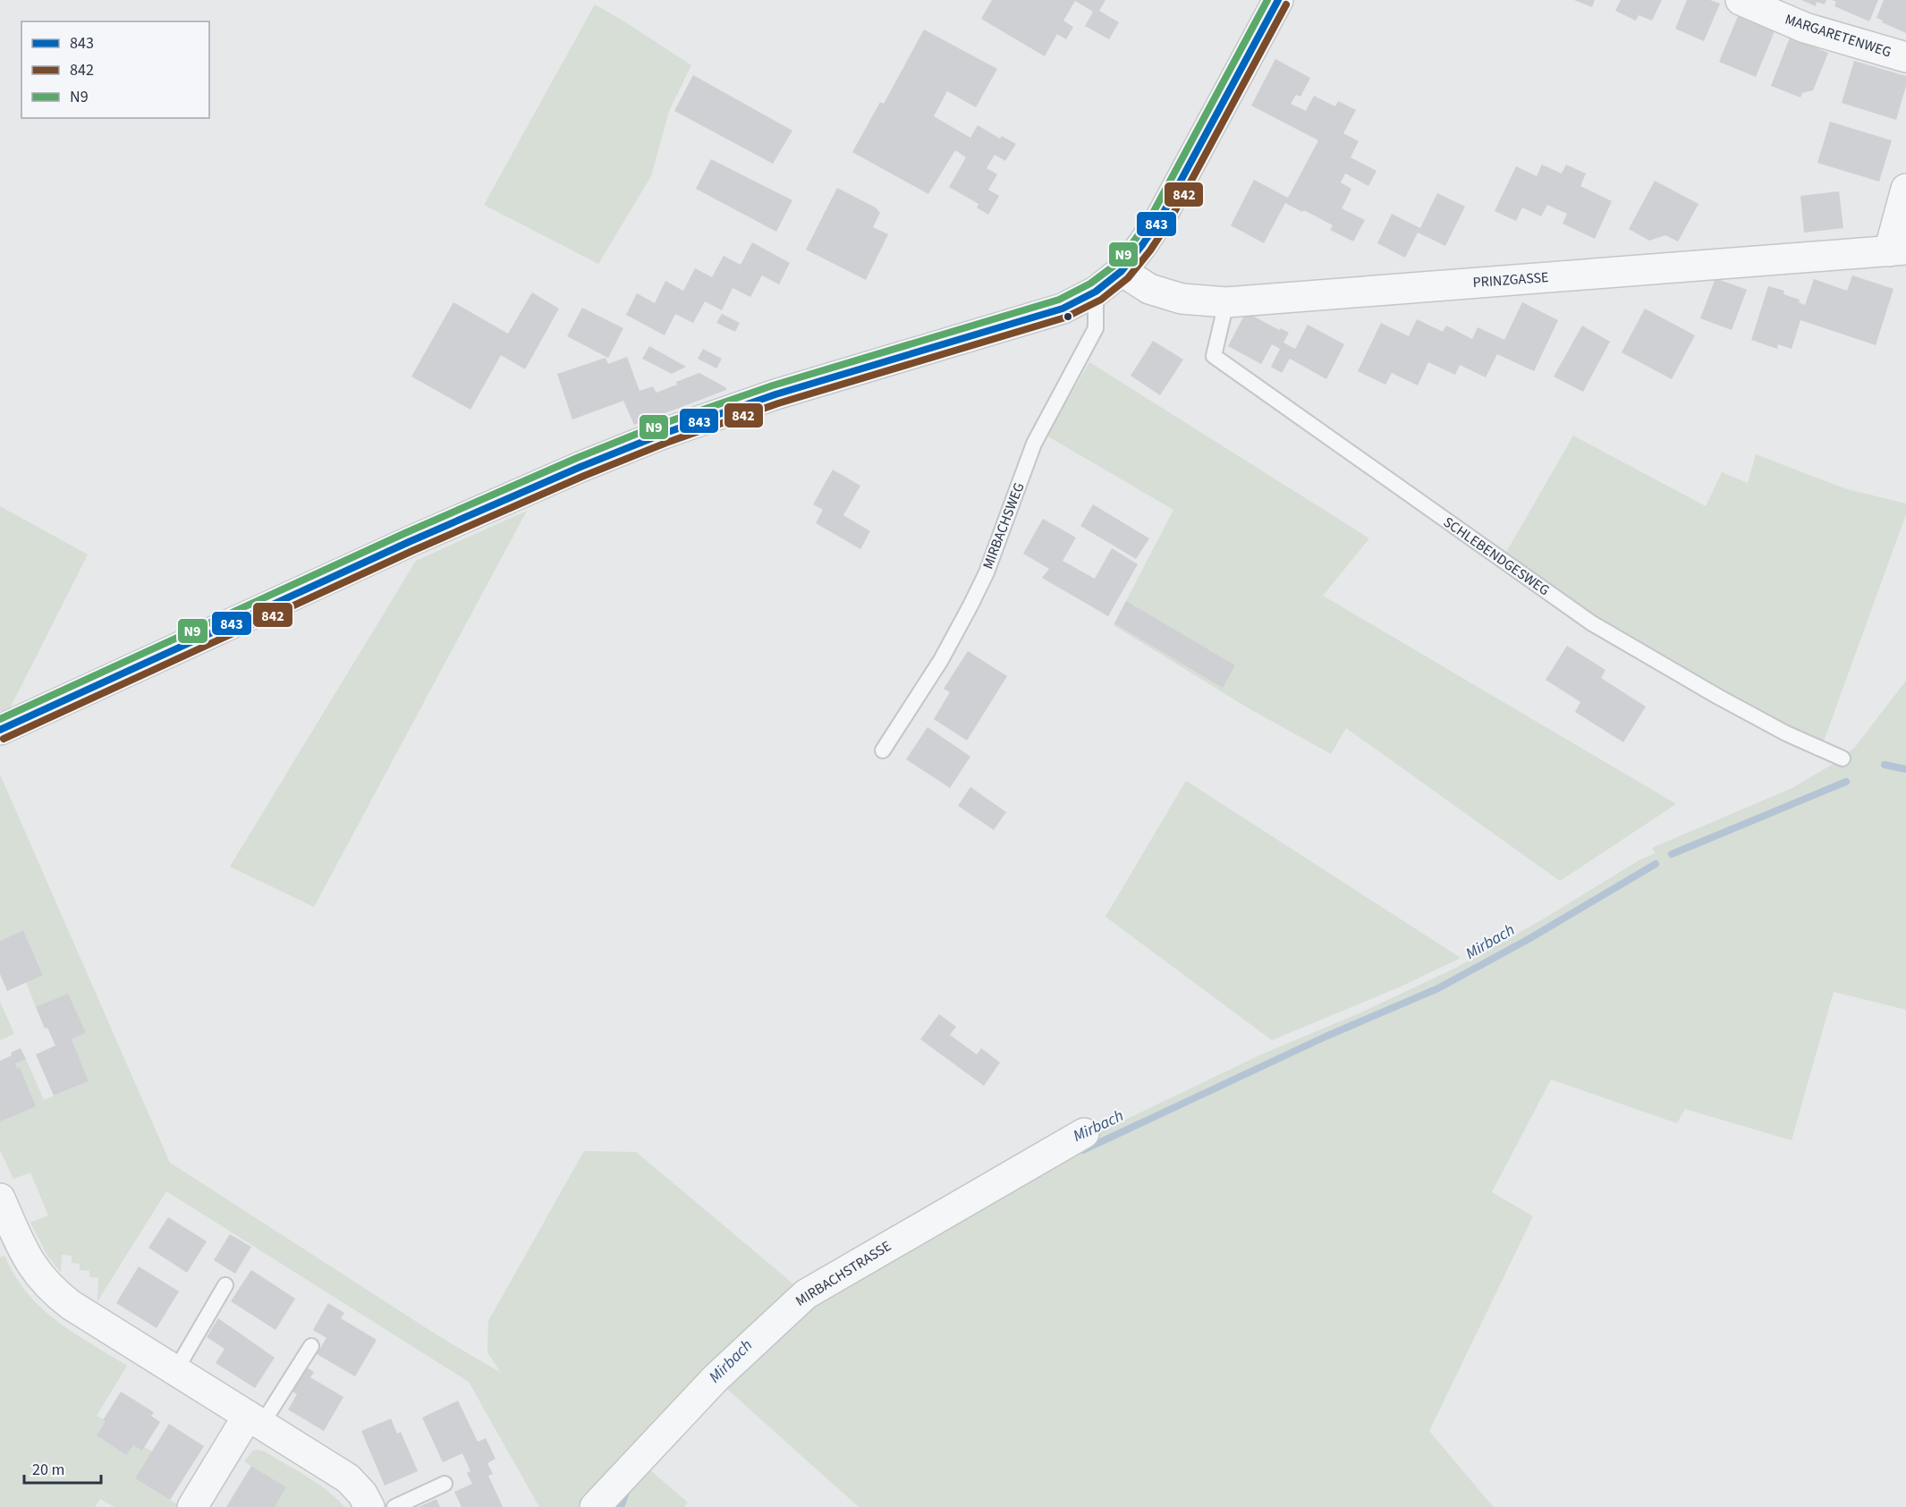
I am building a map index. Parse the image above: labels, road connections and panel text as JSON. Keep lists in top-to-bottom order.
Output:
{
  "streets": {
    "street": ["MARGARETENWEG", "PRINZGASSE", "MIRBACHSTRASSE"],
    "lane": ["MIRBACHSWEG", "SCHLEBENDGESWEG"]
  },
  "crossings": [
    ["PRINZGASSE", "SCHLEBENDGESWEG"]
  ],
  "water": ["Mirbach"],
  "lines": ["transit line 843", "transit line N9", "transit line 842"],
  "legend": ["843", "842", "N9"],
  "scale_bar": "20 m"
}
